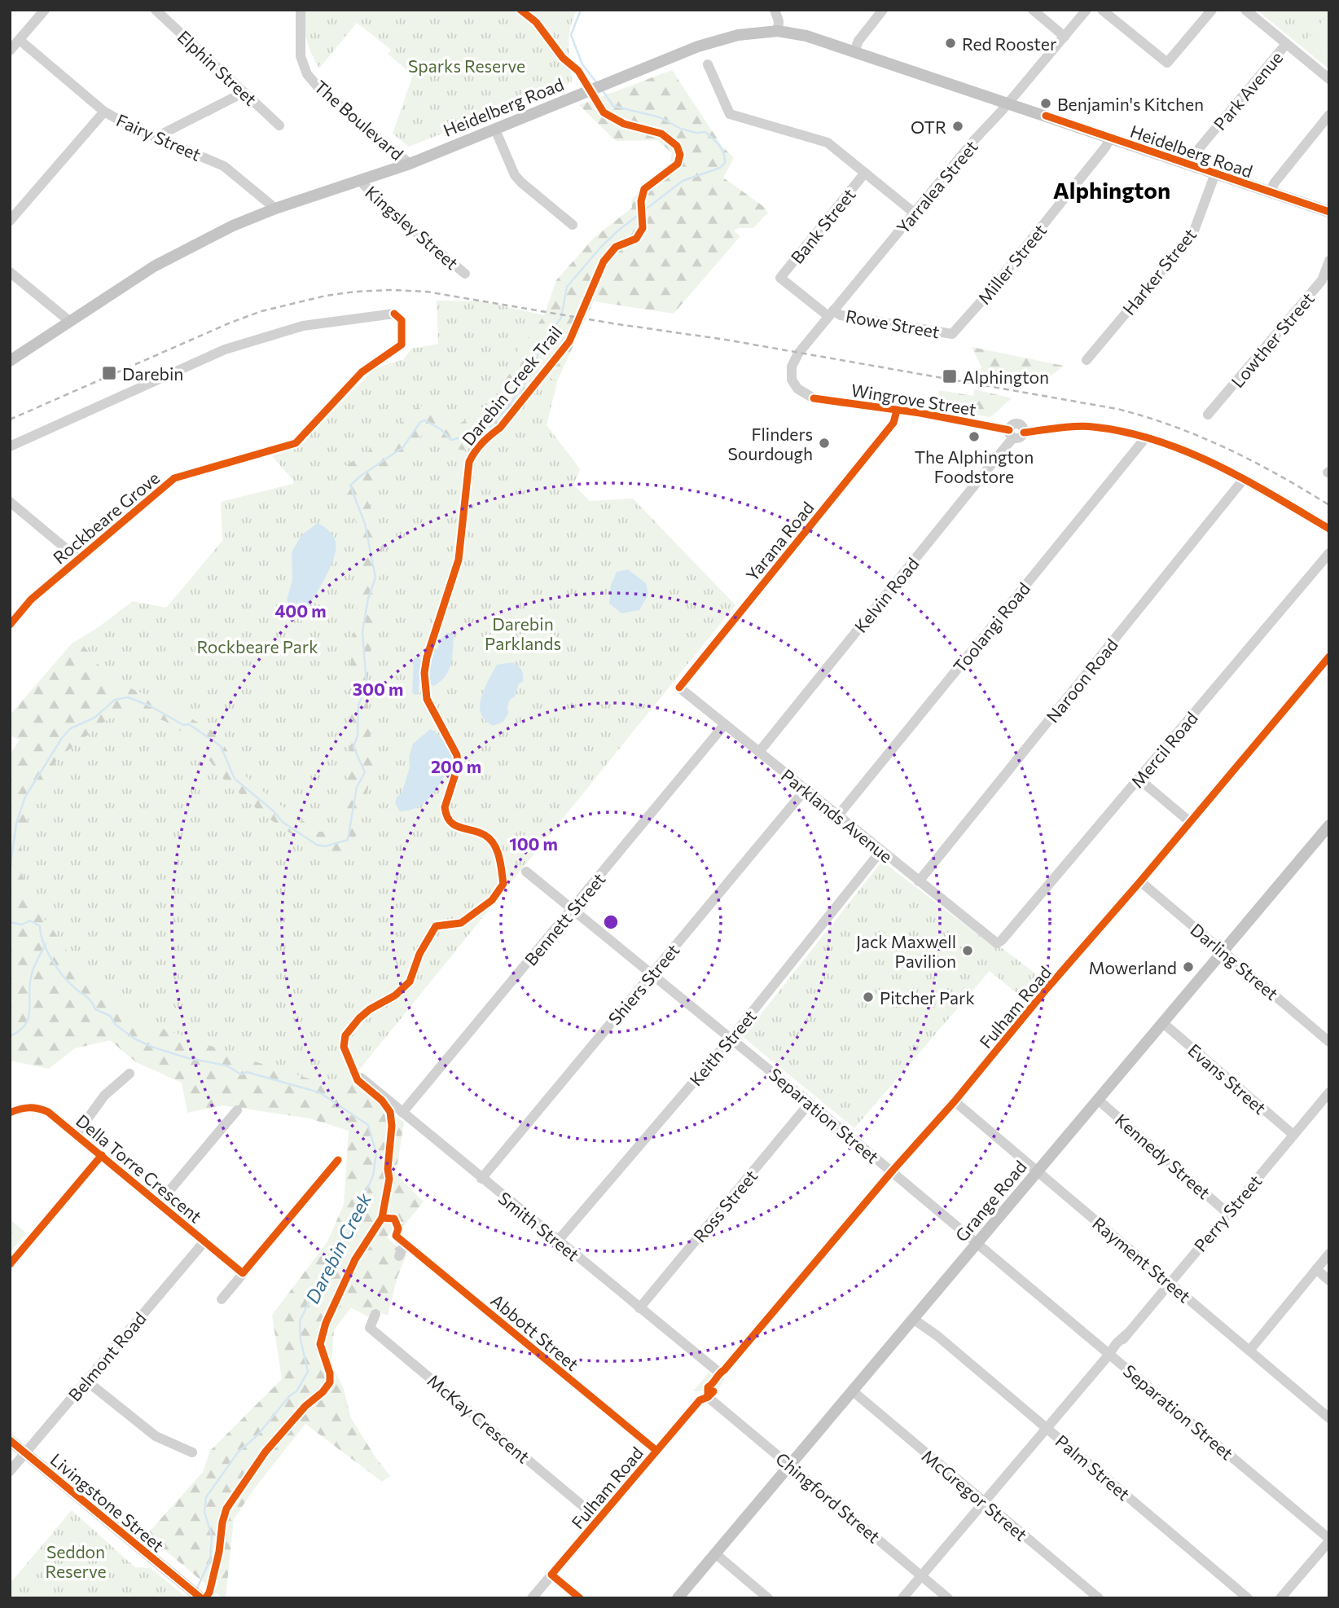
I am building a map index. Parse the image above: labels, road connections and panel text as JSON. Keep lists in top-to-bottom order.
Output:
{
  "streets": {
    "main road": ["Heidelberg Road", "Grange Road", "Livingstone Street"],
    "street": [
      "Elphin Street",
      "Park Avenue",
      "The Boulevard",
      "Fairy Street",
      "Yarralea Street",
      "Bank Street",
      "Kingsley Street",
      "Miller Street",
      "Harker Street",
      "Rowe Street",
      "Lowther Street",
      "Wingrove Street",
      "Rockbeare Grove",
      "Yarana Road",
      "Kelvin Road",
      "Toolangi Road",
      "Naroon Road",
      "Mercil Road",
      "Parklands Avenue",
      "Bennett Street",
      "Darling Street",
      "Shiers Street",
      "Fulham Road",
      "Keith Street",
      "Evans Street",
      "Separation Street",
      "Kennedy Street",
      "Della Torre Crescent",
      "Ross Street",
      "Perry Street",
      "Smith Street",
      "Rayment Street",
      "Abbott Street",
      "Belmont Road",
      "McKay Crescent",
      "Palm Street",
      "McGregor Street",
      "Chingford Street"
    ],
    "cycle path": ["Darebin Creek Trail"]
  },
  "crossings": [
    ["Park Avenue", "Heidelberg Road"],
    ["Heidelberg Road", "The Boulevard"],
    ["Heidelberg Road", "Fairy Street"],
    ["Heidelberg Road", "Yarralea Street"],
    ["Heidelberg Road", "Kingsley Street"],
    ["Heidelberg Road", "Miller Street"],
    ["Heidelberg Road", "Harker Street"],
    ["Yarralea Street", "Rowe Street"],
    ["Yarralea Street", "Wingrove Street"],
    ["Bank Street", "Rowe Street"],
    ["Miller Street", "Rowe Street"],
    ["Wingrove Street", "Yarana Road"],
    ["Wingrove Street", "Kelvin Road"],
    ["Wingrove Street", "Toolangi Road"],
    ["Yarana Road", "Parklands Avenue"],
    ["Kelvin Road", "Parklands Avenue"],
    ["Toolangi Road", "Parklands Avenue"],
    ["Naroon Road", "Parklands Avenue"],
    ["Mercil Road", "Parklands Avenue"],
    ["Parklands Avenue", "Bennett Street"],
    ["Parklands Avenue", "Shiers Street"],
    ["Parklands Avenue", "Keith Street"],
    ["Bennett Street", "Separation Street"],
    ["Bennett Street", "Smith Street"],
    ["Darling Street", "Fulham Road"],
    ["Darling Street", "Grange Road"],
    ["Shiers Street", "Separation Street"],
    ["Shiers Street", "Smith Street"],
    ["Fulham Road", "Separation Street"],
    ["Fulham Road", "Smith Street"],
    ["Fulham Road", "Rayment Street"],
    ["Fulham Road", "Abbott Street"],
    ["Fulham Road", "McKay Crescent"],
    ["Fulham Road", "Chingford Street"],
    ["Keith Street", "Separation Street"],
    ["Keith Street", "Smith Street"],
    ["Evans Street", "Grange Road"],
    ["Evans Street", "Perry Street"],
    ["Separation Street", "Grange Road"],
    ["Separation Street", "Ross Street"],
    ["Separation Street", "Perry Street"],
    ["Kennedy Street", "Grange Road"],
    ["Kennedy Street", "Perry Street"],
    ["Della Torre Crescent", "Belmont Road"],
    ["Grange Road", "Rayment Street"],
    ["Grange Road", "Palm Street"],
    ["Grange Road", "McGregor Street"],
    ["Grange Road", "Chingford Street"],
    ["Ross Street", "Smith Street"],
    ["Perry Street", "Rayment Street"],
    ["Perry Street", "Palm Street"],
    ["Perry Street", "McGregor Street"],
    ["Perry Street", "Chingford Street"],
    ["Belmont Road", "Livingstone Street"]
  ],
  "districts": ["Alphington"],
  "water": ["Darebin Creek"],
  "parks": [
    "Sparks Reserve",
    "Darebin Parklands",
    "Rockbeare Park",
    "Seddon Reserve"
  ],
  "places": {
    "other": [
      "Red Rooster",
      "Benjamin's Kitchen",
      "OTR",
      "The Alphington Foodstore",
      "Flinders Sourdough",
      "Jack Maxwell Pavilion",
      "Mowerland",
      "Pitcher Park"
    ],
    "transit": ["Darebin", "Alphington"]
  },
  "rings": [
    "400 m",
    "300 m",
    "200 m",
    "100 m"
  ]
}
